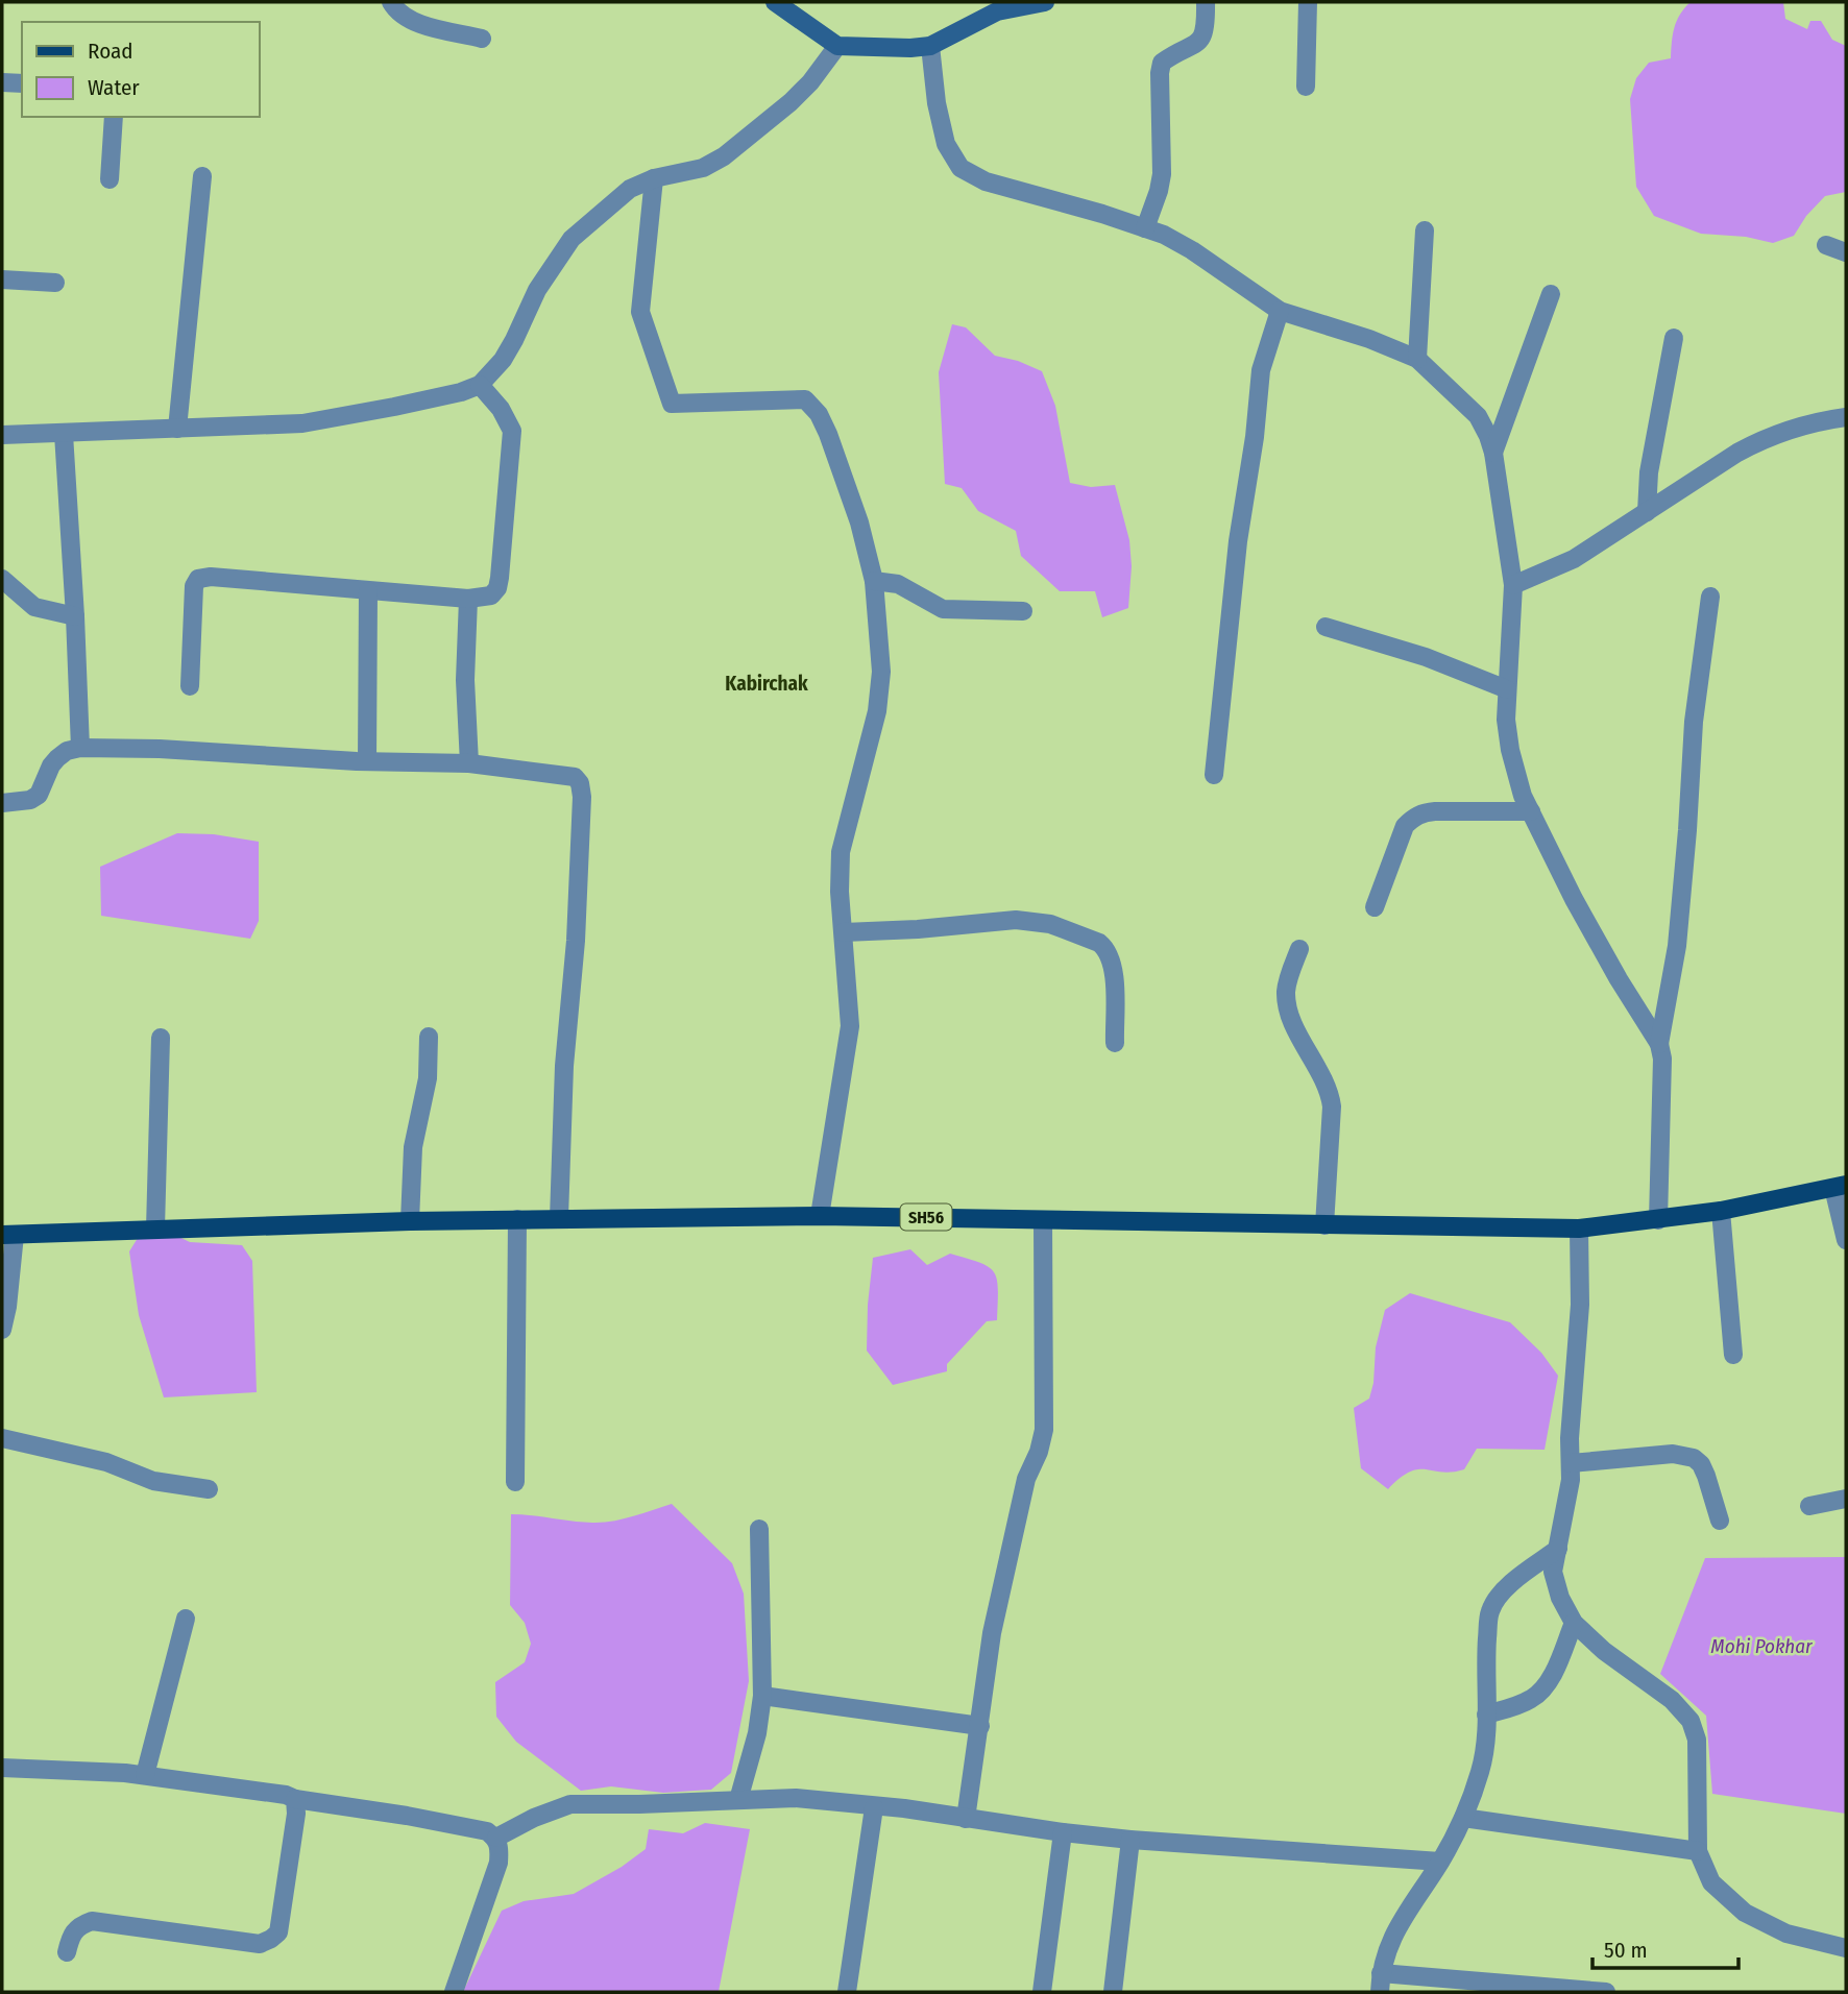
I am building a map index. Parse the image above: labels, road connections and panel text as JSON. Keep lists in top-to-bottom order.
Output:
{
  "streets": {
    "main road": ["SH56"]
  },
  "districts": ["Kabirchak"],
  "water": ["Mohi Pokhar"],
  "legend": ["Road", "Water"],
  "scale_bar": "50 m"
}
